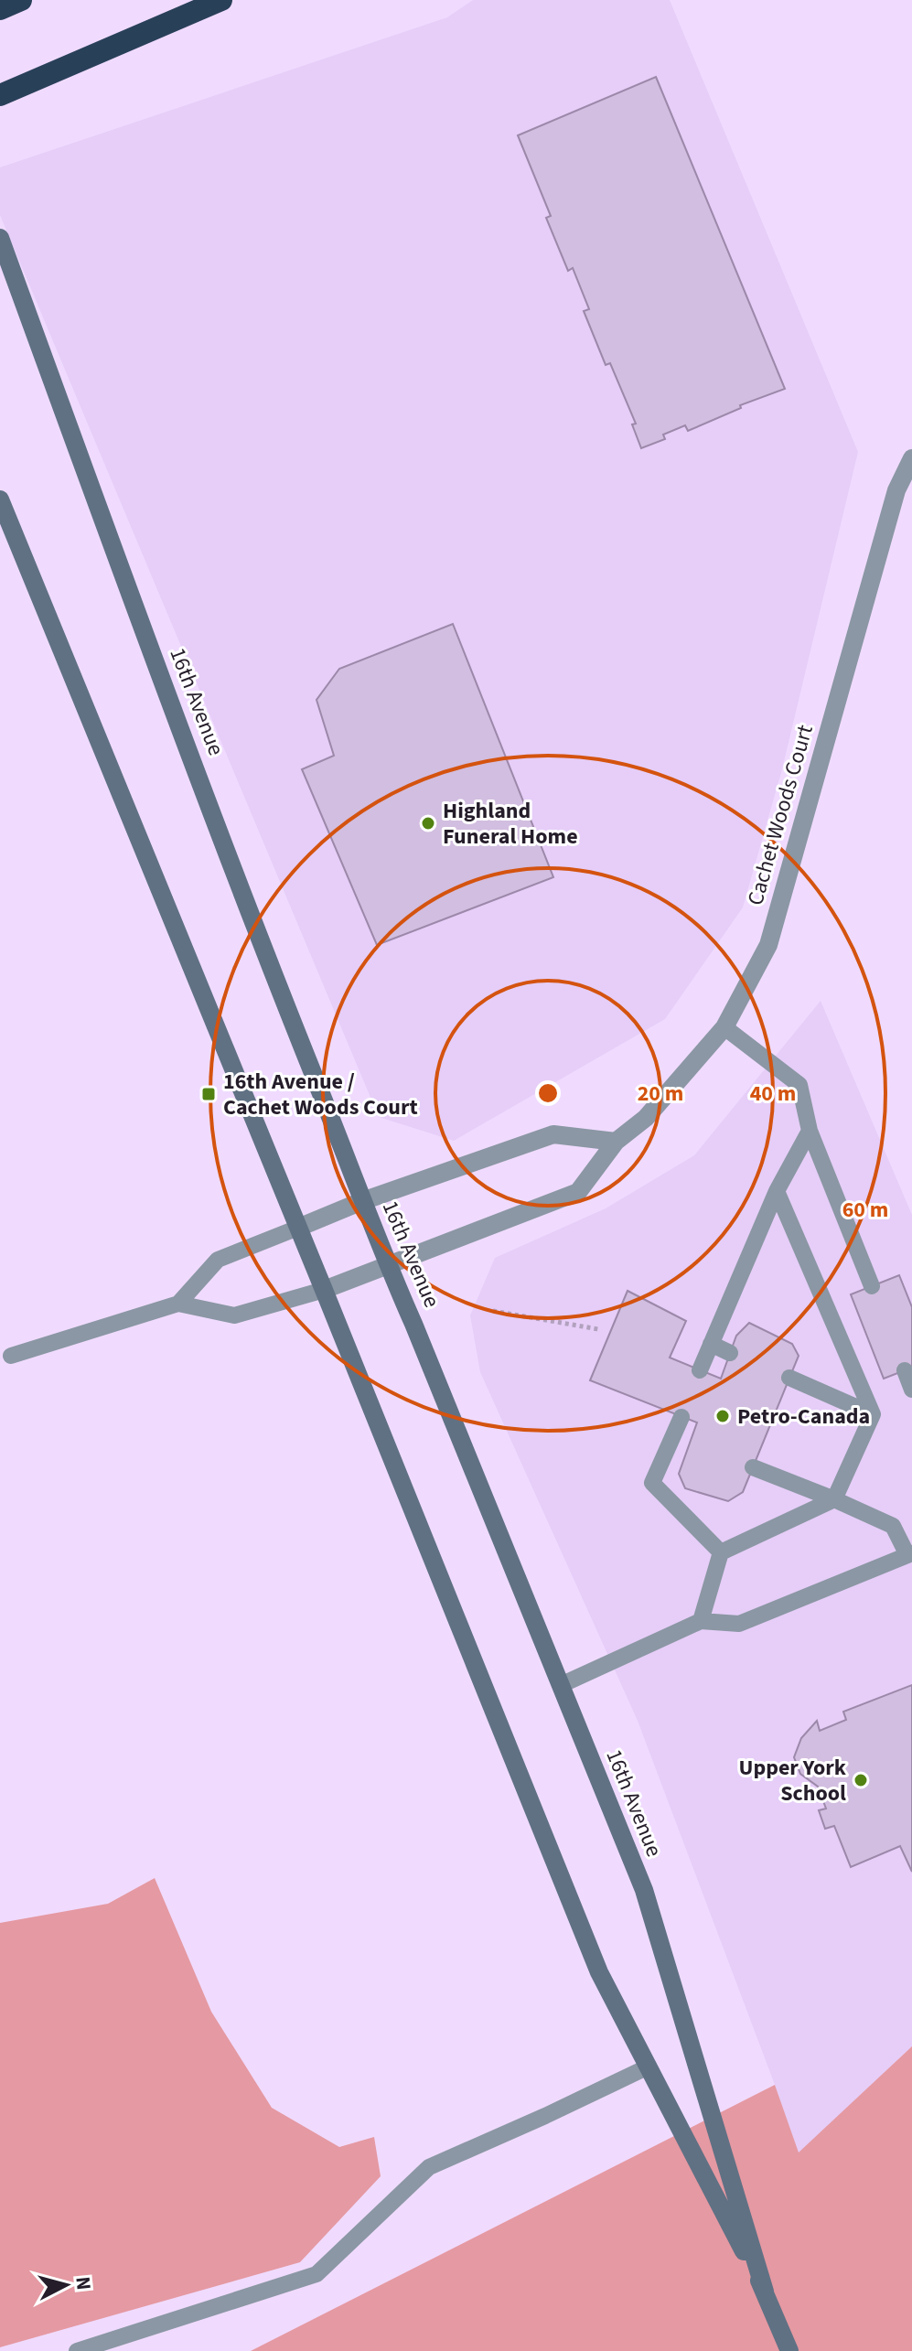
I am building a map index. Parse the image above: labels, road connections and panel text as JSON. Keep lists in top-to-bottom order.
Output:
{
  "streets": {
    "main road": ["16th Avenue"],
    "street": ["Cachet Woods Court"]
  },
  "crossings": [
    ["16th Avenue", "Cachet Woods Court"]
  ],
  "places": {
    "other": ["Highland Funeral Home", "Petro-Canada", "Upper York School"],
    "transit": ["16th Avenue / Cachet Woods Court"]
  },
  "north": "right",
  "rings": ["20 m", "40 m", "60 m"]
}
